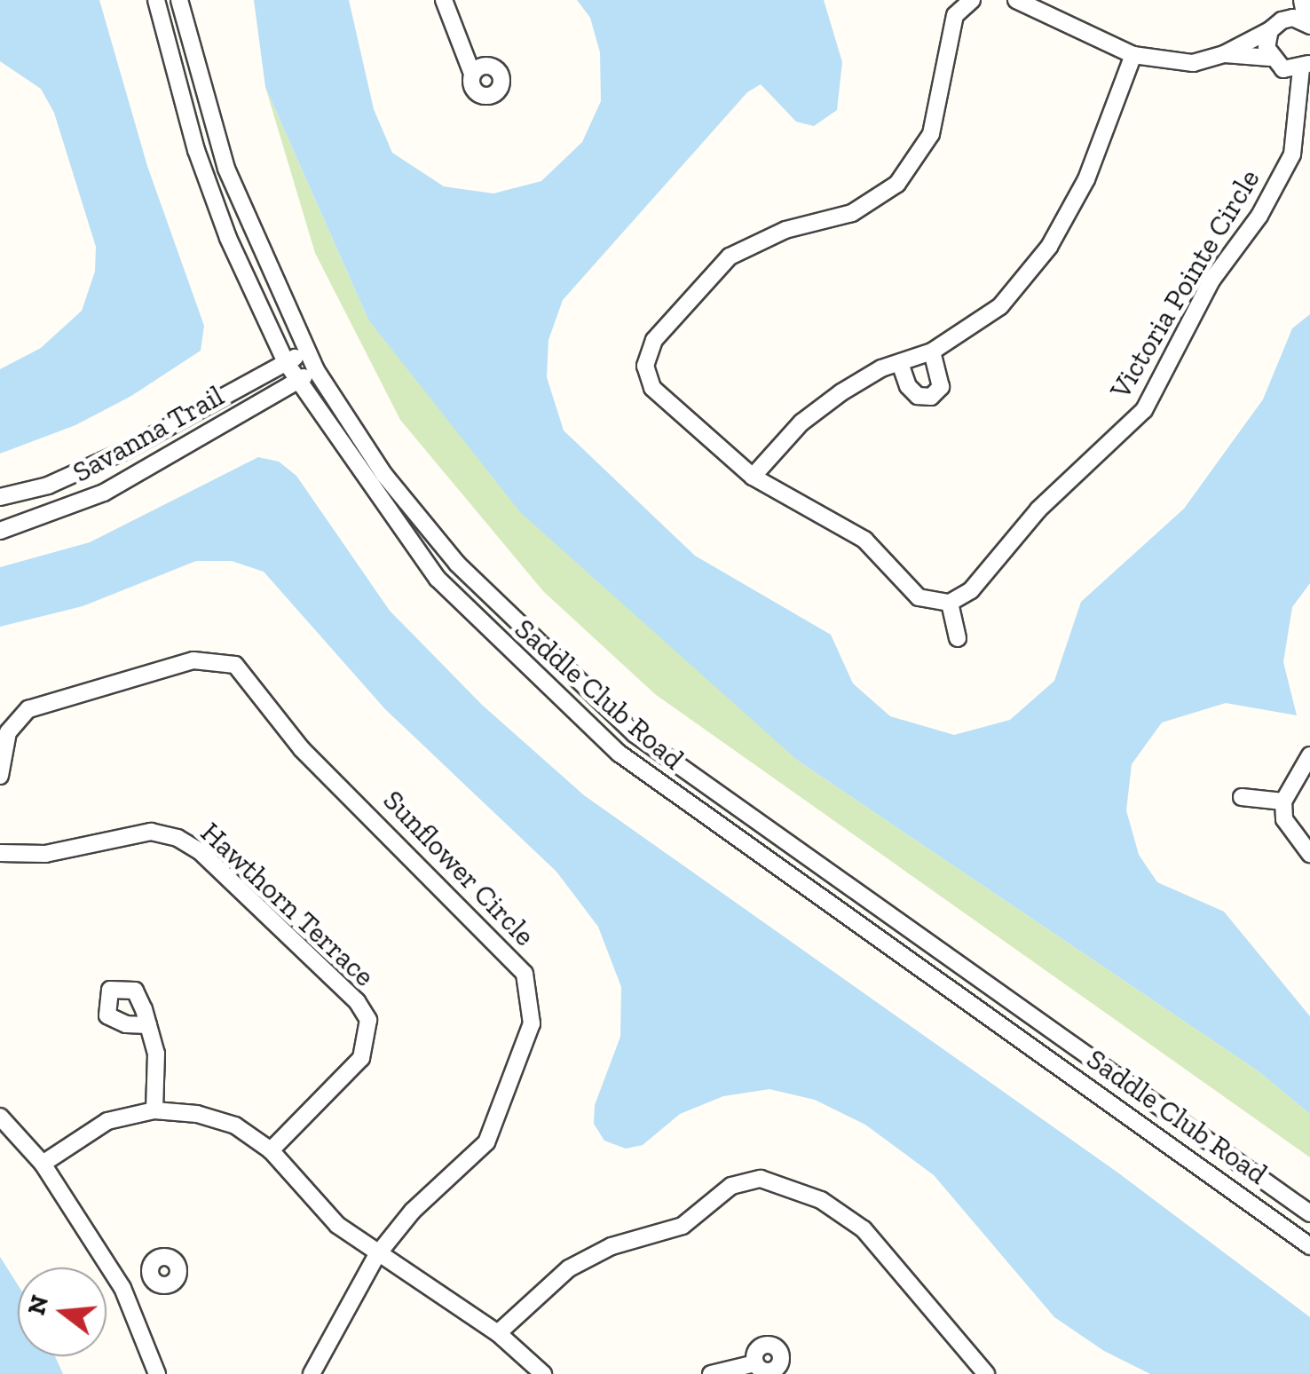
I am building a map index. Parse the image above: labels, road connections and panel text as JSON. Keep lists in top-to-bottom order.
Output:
{
  "streets": {
    "street": [
      "Victoria Pointe Circle",
      "Savanna Trail",
      "Saddle Club Road",
      "Sunflower Circle",
      "Hawthorn Terrace"
    ]
  },
  "crossings": [
    ["Savanna Trail", "Saddle Club Road"]
  ],
  "north": "left"
}
